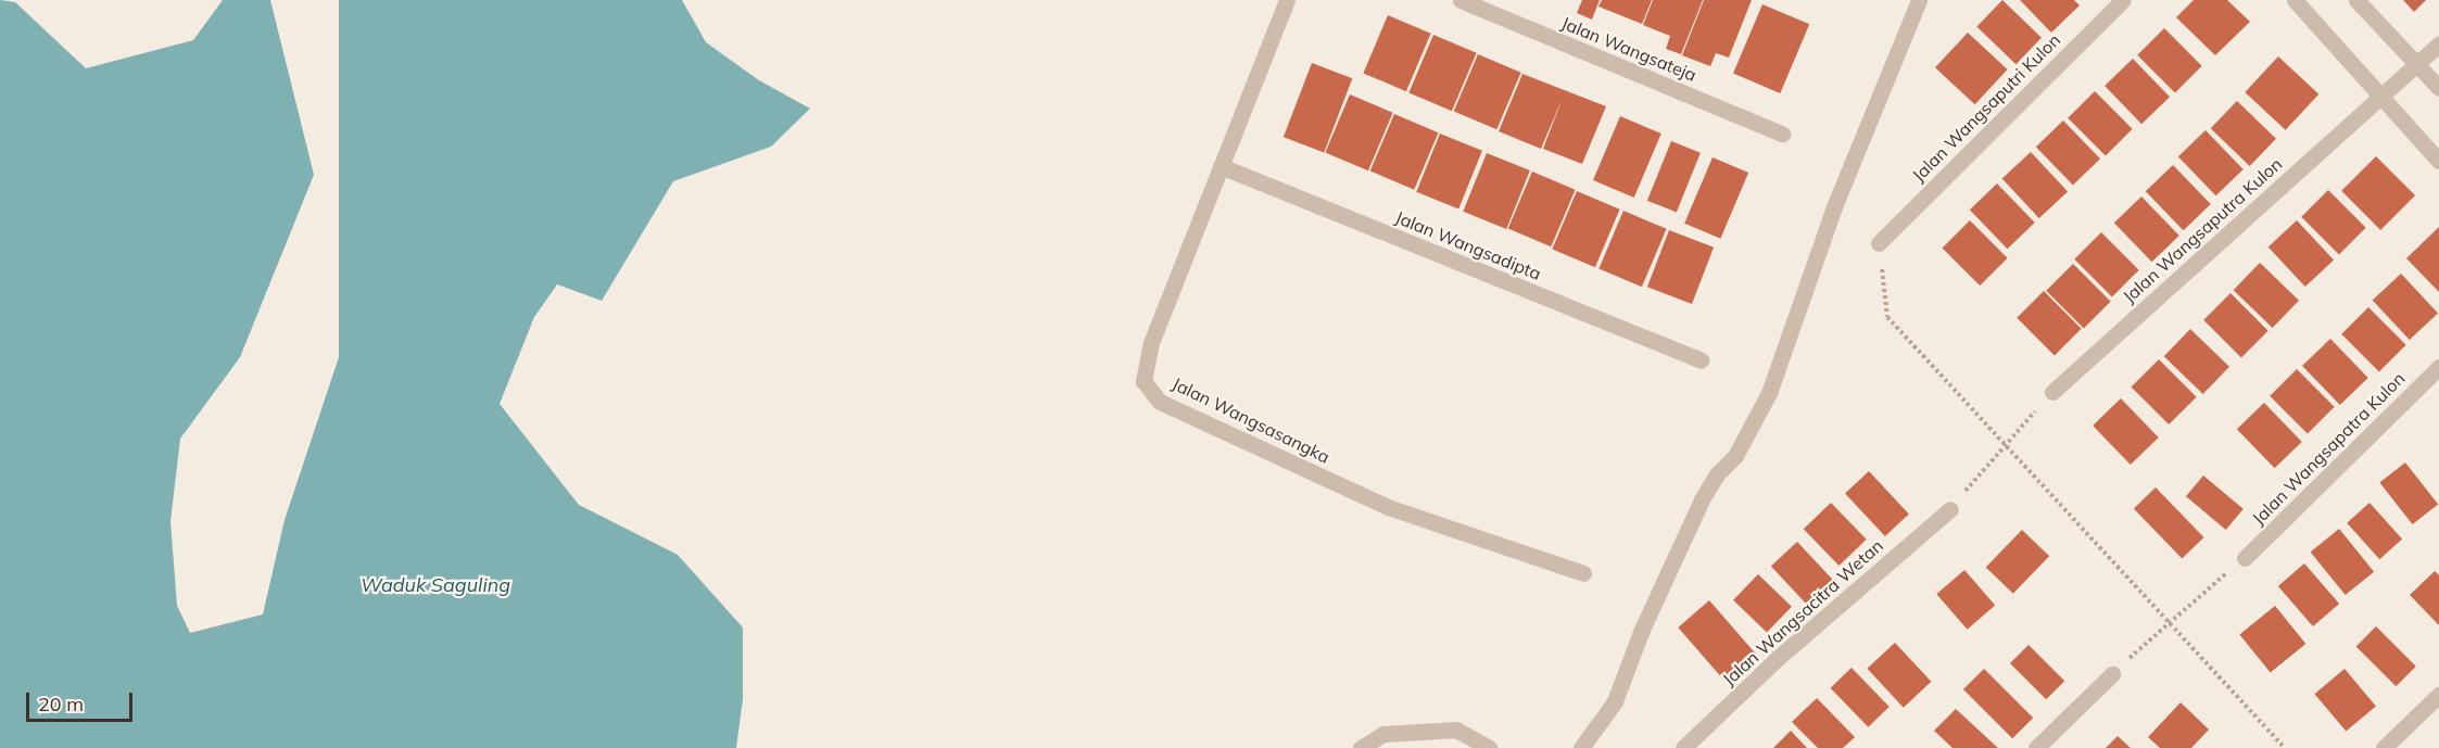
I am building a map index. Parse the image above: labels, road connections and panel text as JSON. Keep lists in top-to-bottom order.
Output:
{
  "streets": {
    "street": [
      "Jalan Wangsateja",
      "Jalan Wangsaputri Kulon",
      "Jalan Wangsaputra Kulon",
      "Jalan Wangsadipta",
      "Jalan Wangsasangka",
      "Jalan Wangsapatra Kulon",
      "Jalan Wangsacitra Wetan"
    ]
  },
  "crossings": [
    ["Jalan Wangsadipta", "Jalan Wangsasangka"]
  ],
  "water": ["Waduk Saguling"],
  "scale_bar": "20 m"
}
